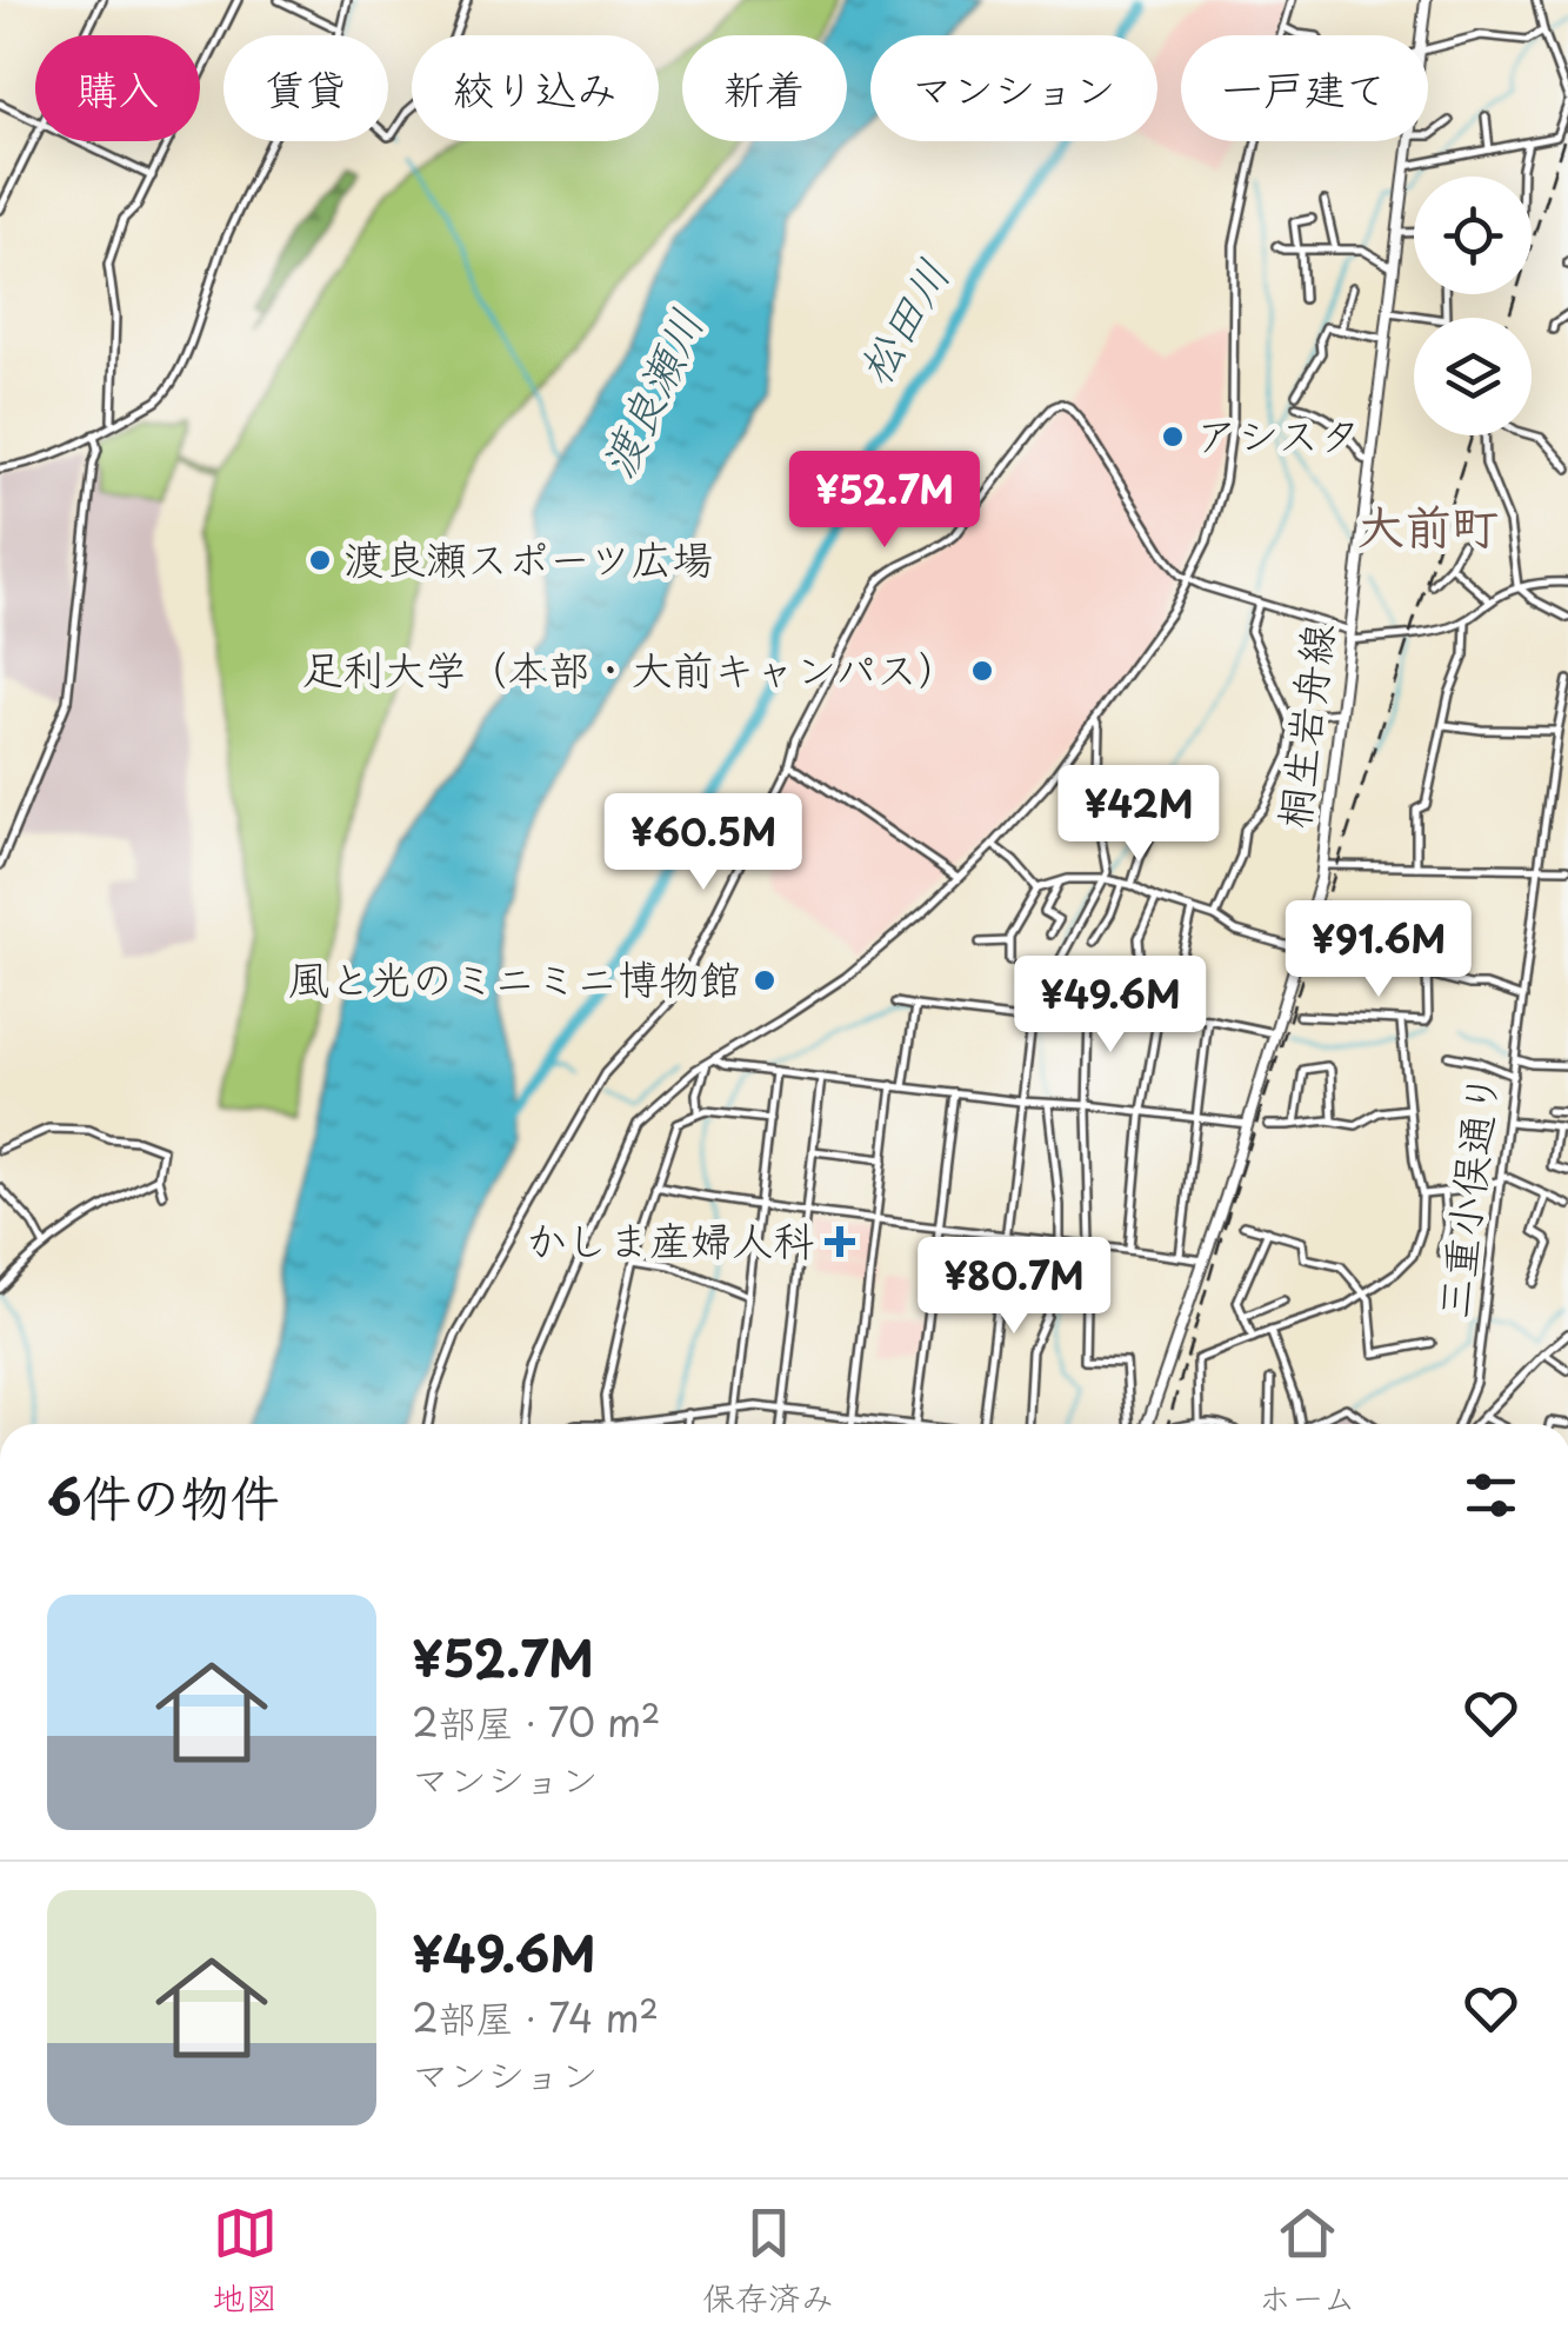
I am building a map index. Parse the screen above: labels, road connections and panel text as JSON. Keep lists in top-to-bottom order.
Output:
{
  "streets": {
    "main road": ["桐生岩舟線"],
    "street": ["三重小俣通り"]
  },
  "districts": ["大前町"],
  "water": ["松田川", "渡良瀬川"],
  "places": {
    "other": [
      "アシスタ",
      "渡良瀬スポーツ広場",
      "足利大学（本部・大前キャンパス）",
      "風と光のミニミニ博物館"
    ],
    "health": ["かしま産婦人科"]
  },
  "page": {
    "chip": [
      "購入",
      "賃貸",
      "絞り込み",
      "新着",
      "マンション",
      "一戸建て"
    ],
    "price": [
      "¥52.7M",
      "¥42M",
      "¥60.5M",
      "¥91.6M",
      "¥49.6M",
      "¥80.7M"
    ],
    "heading": "6件の物件",
    "list": [
      {
        "name": "¥52.7M",
        "note": "2部屋 · 70 m² · マンション"
      },
      {
        "name": "¥49.6M",
        "note": "2部屋 · 74 m² · マンション"
      }
    ],
    "tabs": ["地図", "保存済み", "ホーム"]
  }
}
